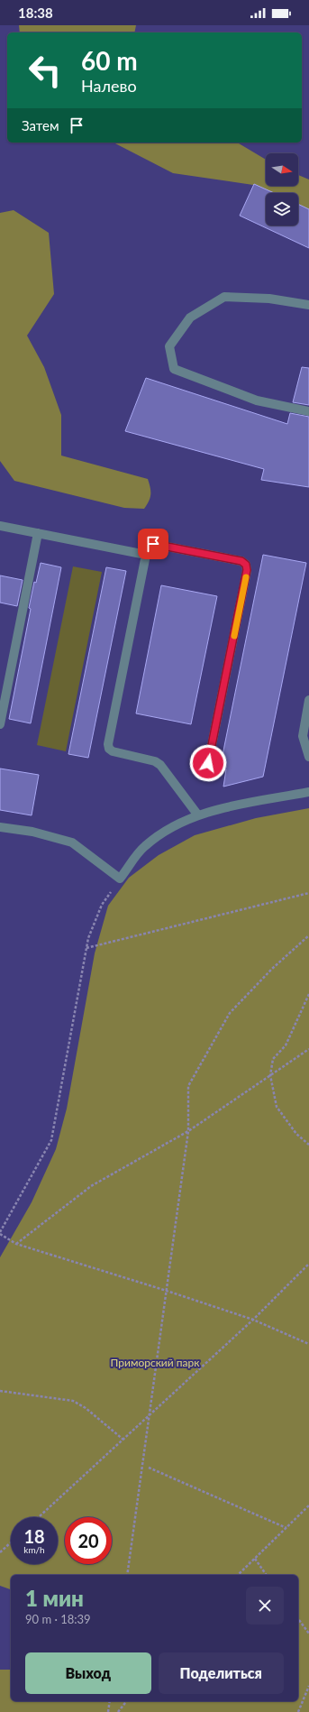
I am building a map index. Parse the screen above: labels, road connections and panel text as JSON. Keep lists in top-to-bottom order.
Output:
{
  "parks": ["Приморский парк"],
  "north": "right",
  "page": {
    "status": "18:38",
    "turn": ["60 m", "Налево"],
    "then": "Затем",
    "speed": "18 km/h",
    "limit": "20",
    "heading": ["1 мин", "90 m · 18:39"],
    "buttons": ["Выход", "Поделиться"]
  }
}
